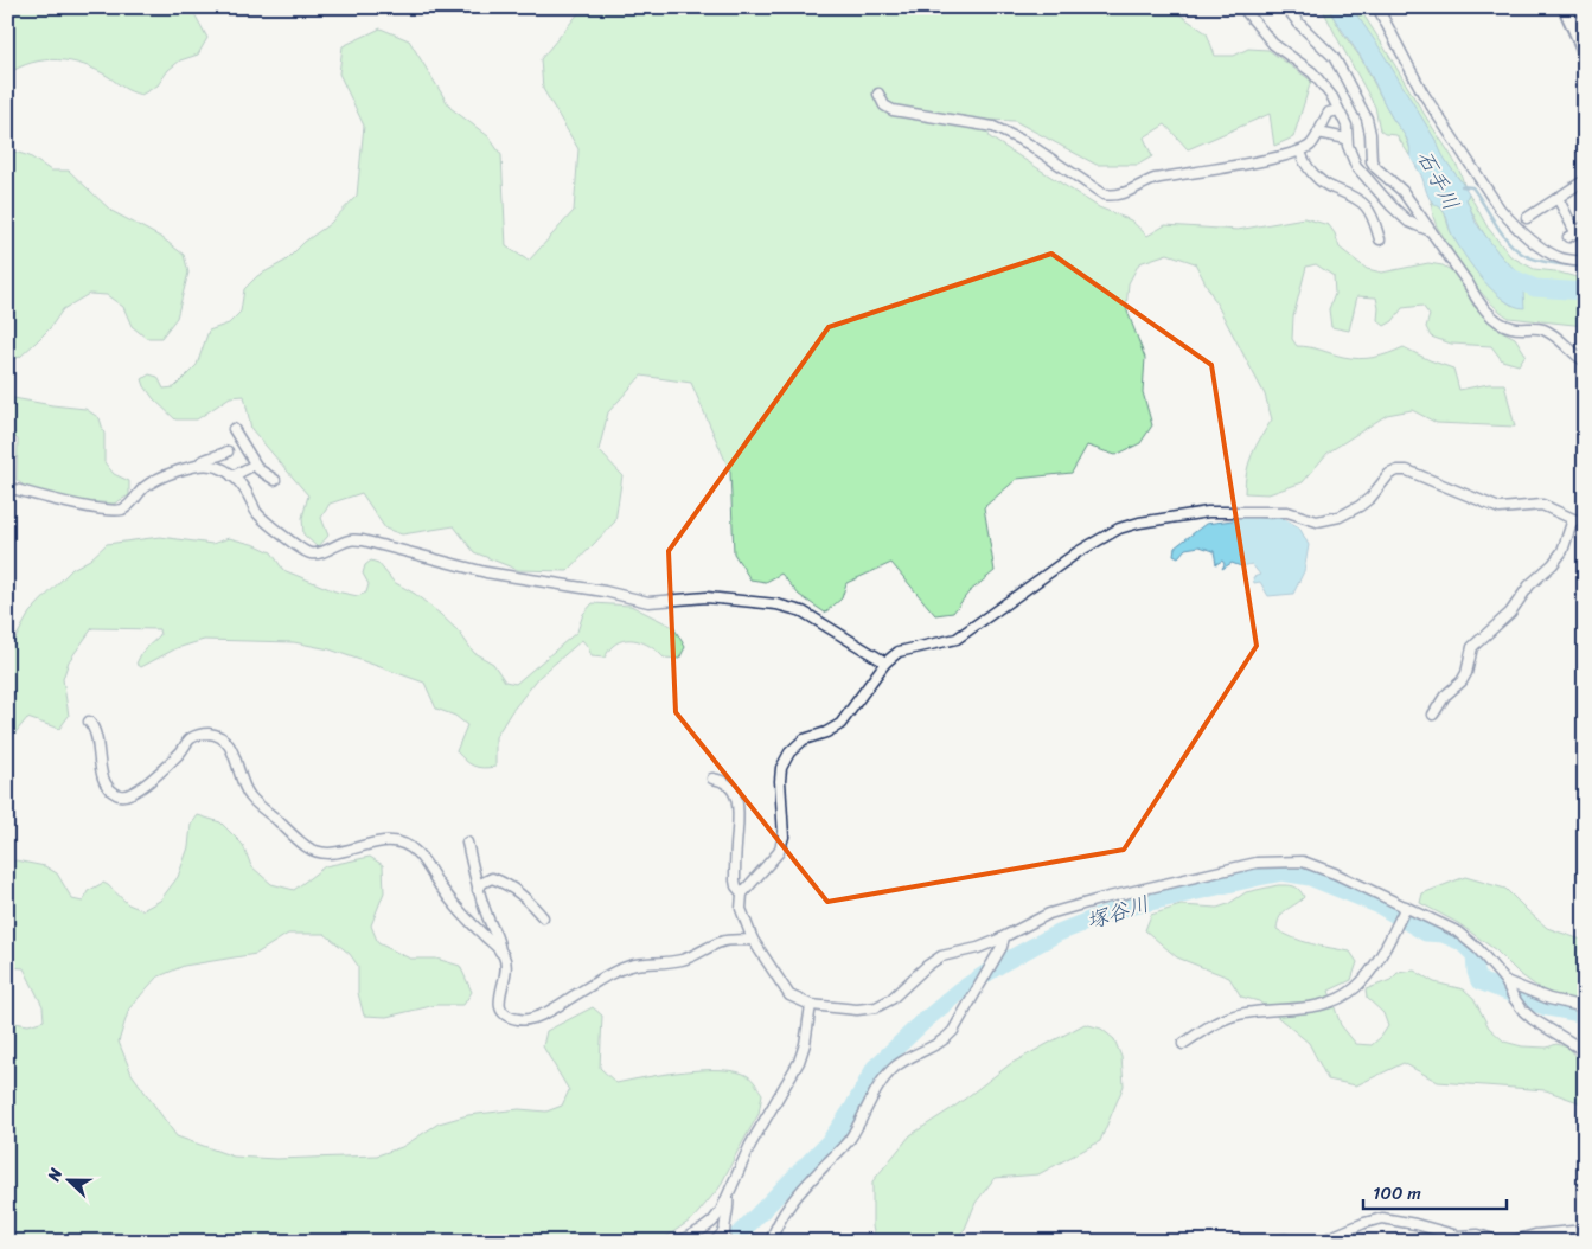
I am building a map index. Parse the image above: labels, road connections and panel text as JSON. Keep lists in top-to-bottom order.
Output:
{
  "water": ["石手川", "塚谷川"],
  "scale_bar": "100 m",
  "north": "left"
}
